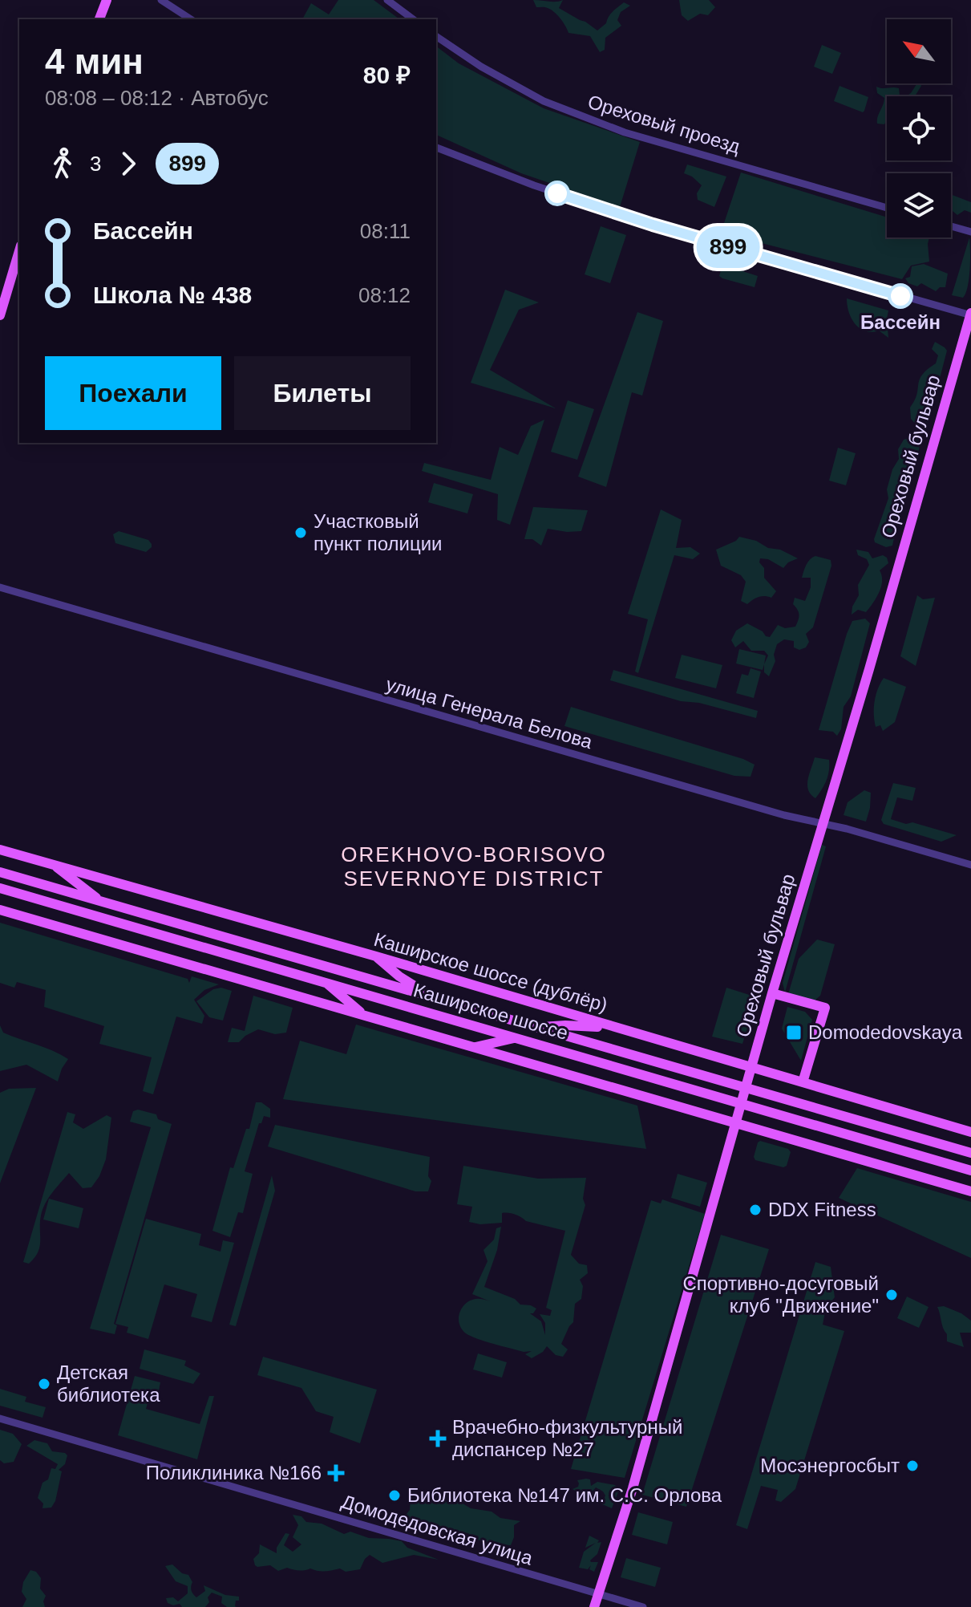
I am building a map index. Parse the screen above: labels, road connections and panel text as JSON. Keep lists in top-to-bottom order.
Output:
{
  "streets": {
    "main road": ["Ореховый бульвар", "Каширское шоссе (дублёр)", "Каширское шоссе"],
    "street": ["Ореховый проезд", "улица Генерала Белова", "Домодедовская улица"]
  },
  "crossings": [
    ["Ореховый бульвар", "улица Генерала Белова"],
    ["Ореховый бульвар", "Каширское шоссе (дублёр)"],
    ["Ореховый бульвар", "Каширское шоссе"],
    ["Ореховый бульвар", "Домодедовская улица"]
  ],
  "districts": ["OREKHOVO-BORISOVO SEVERNOYE DISTRICT"],
  "places": {
    "other": [
      "Бассейн",
      "Участковый пункт полиции",
      "DDX Fitness",
      "Спортивно-досуговый клуб \"Движение\"",
      "Детская библиотека",
      "Мосэнергосбыт",
      "Библиотека №147 им. С.С. Орлова"
    ],
    "transit": ["Domodedovskaya"],
    "health": ["Врачебно-физкультурный диспансер №27", "Поликлиника №166"]
  },
  "lines": ["bus line 899"],
  "north": "top left",
  "page": {
    "on_map": "899",
    "heading": ["4 мин", "08:08 – 08:12 · Автобус", "80 ₽"],
    "legs": ["3", "899"],
    "list": [
      {
        "name": "Бассейн",
        "value": "08:11"
      },
      {
        "name": "Школа № 438",
        "value": "08:12"
      }
    ],
    "buttons": ["Поехали", "Билеты"]
  }
}
